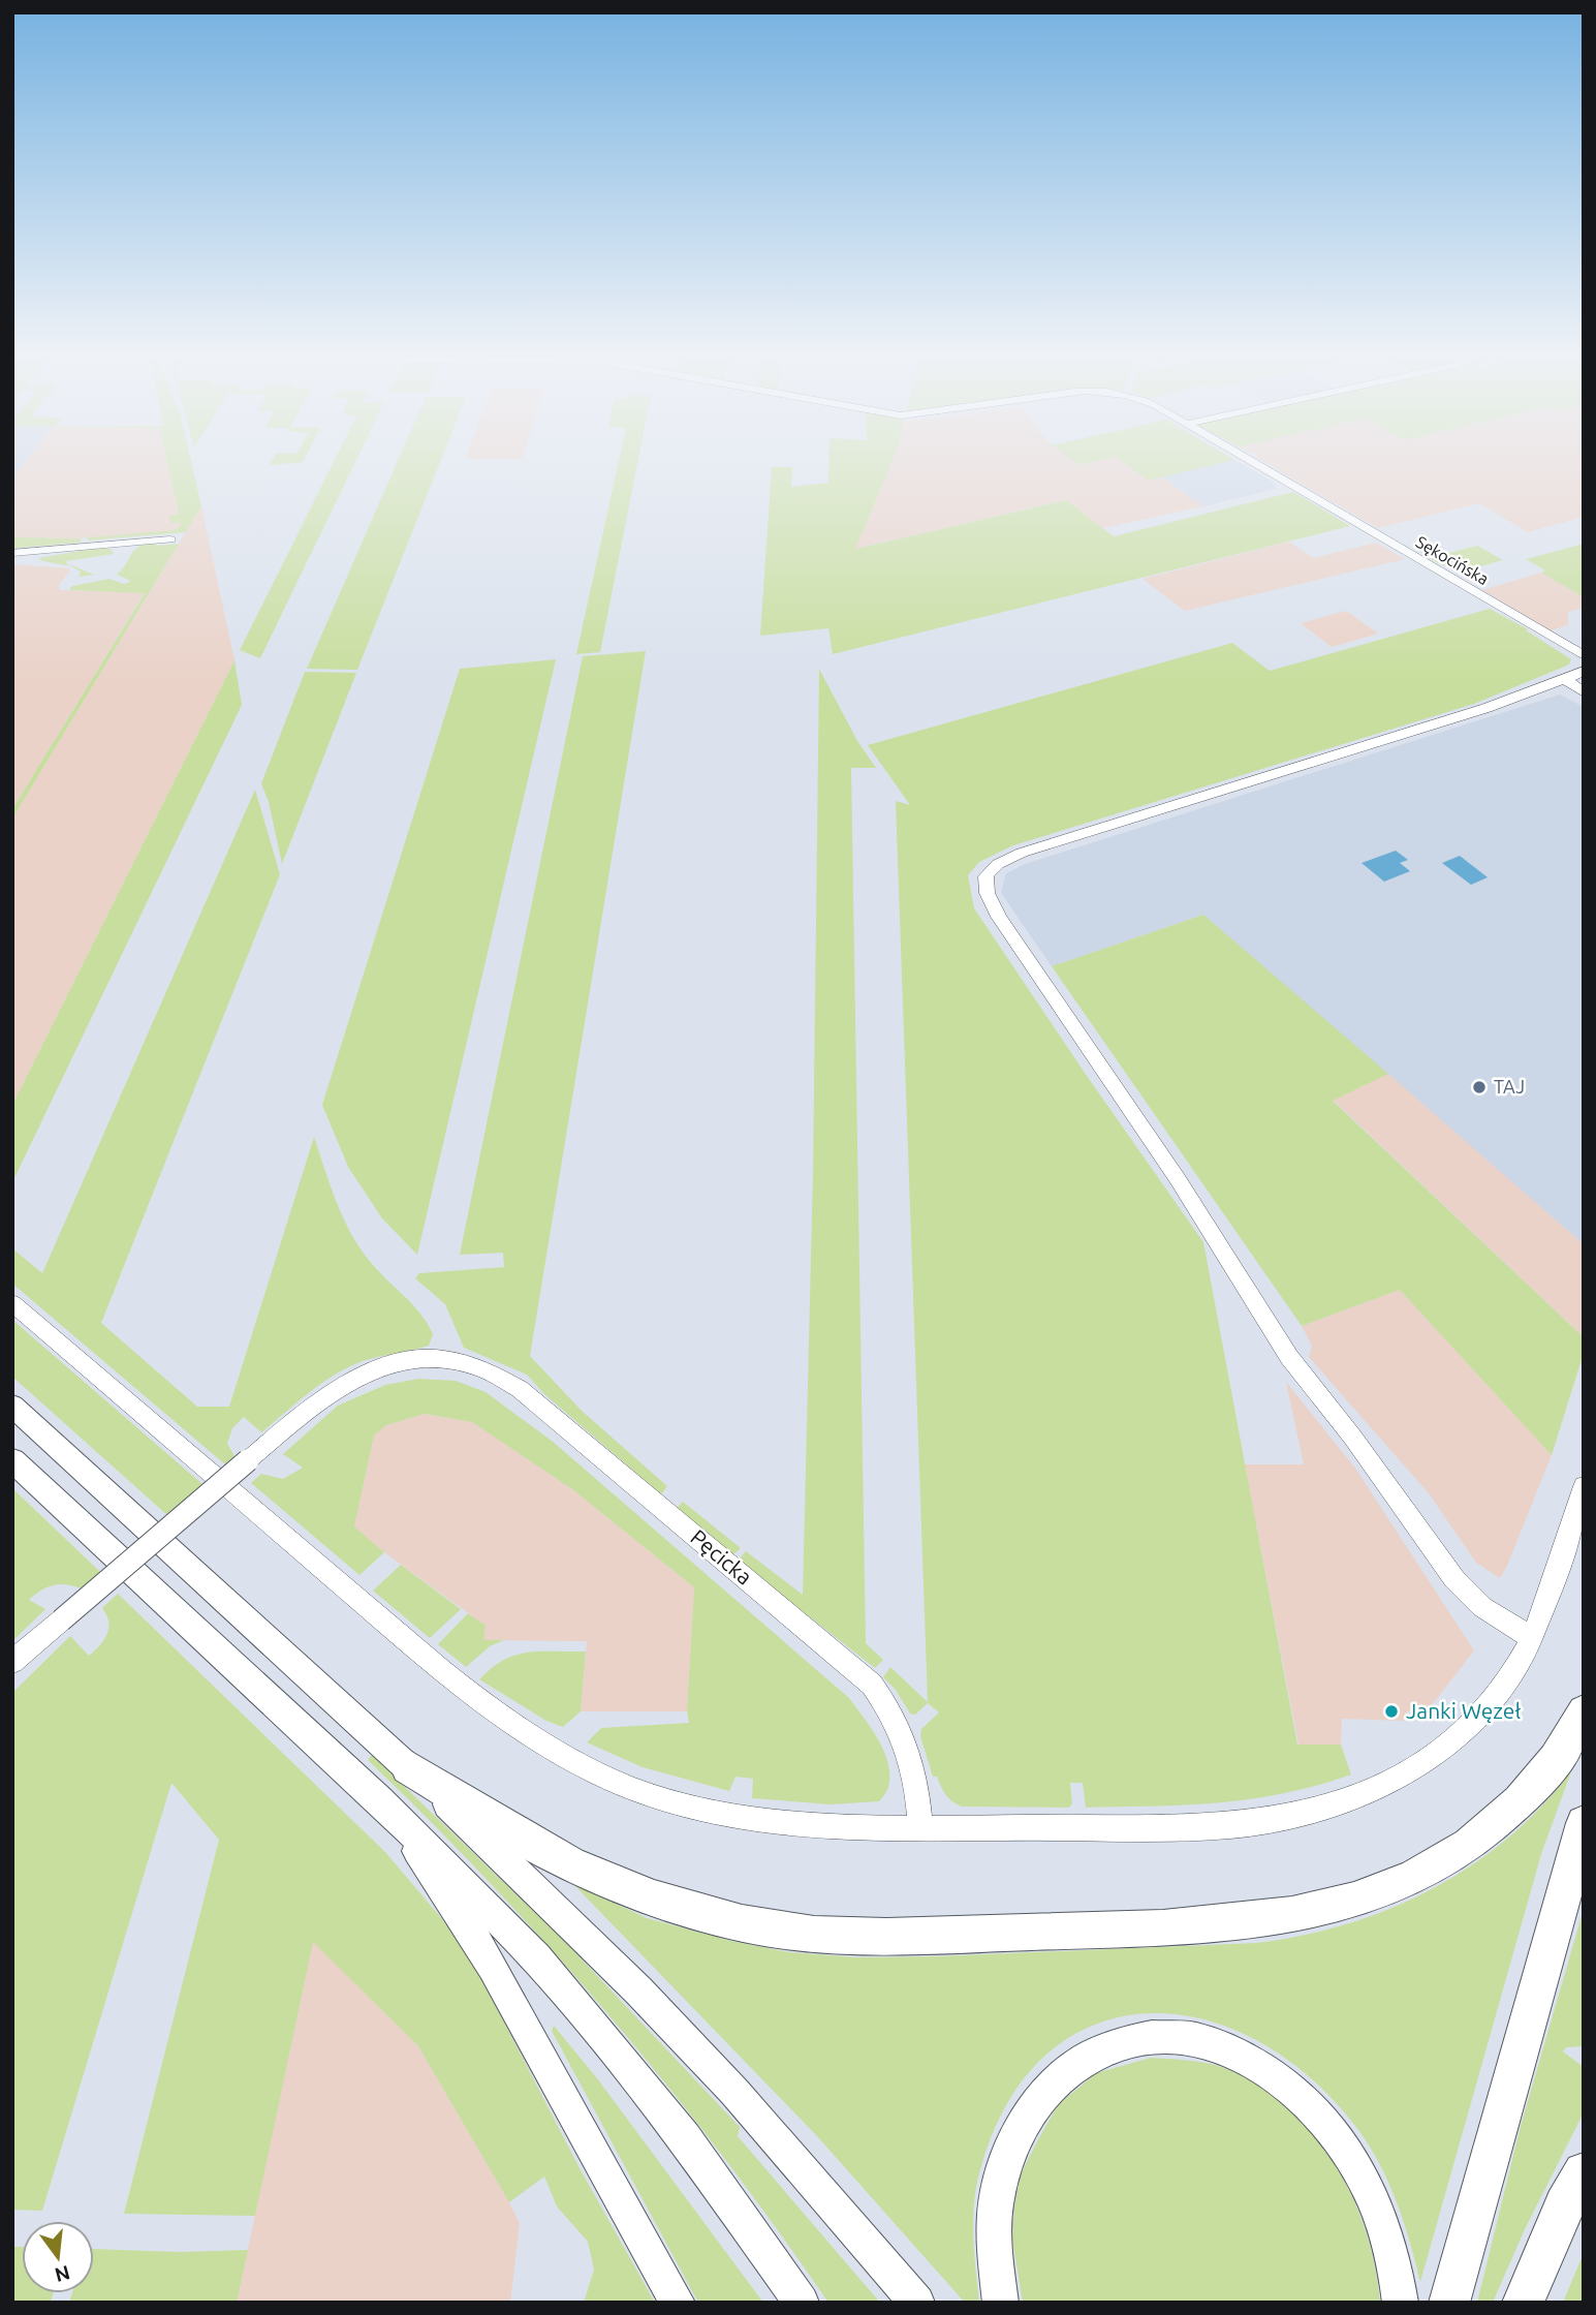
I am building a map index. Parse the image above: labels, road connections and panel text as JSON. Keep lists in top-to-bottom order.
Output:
{
  "streets": {
    "street": ["Sękocińska", "Pęcicka"]
  },
  "places": ["TAJ", "Janki Węzeł"],
  "north": "bottom"
}
